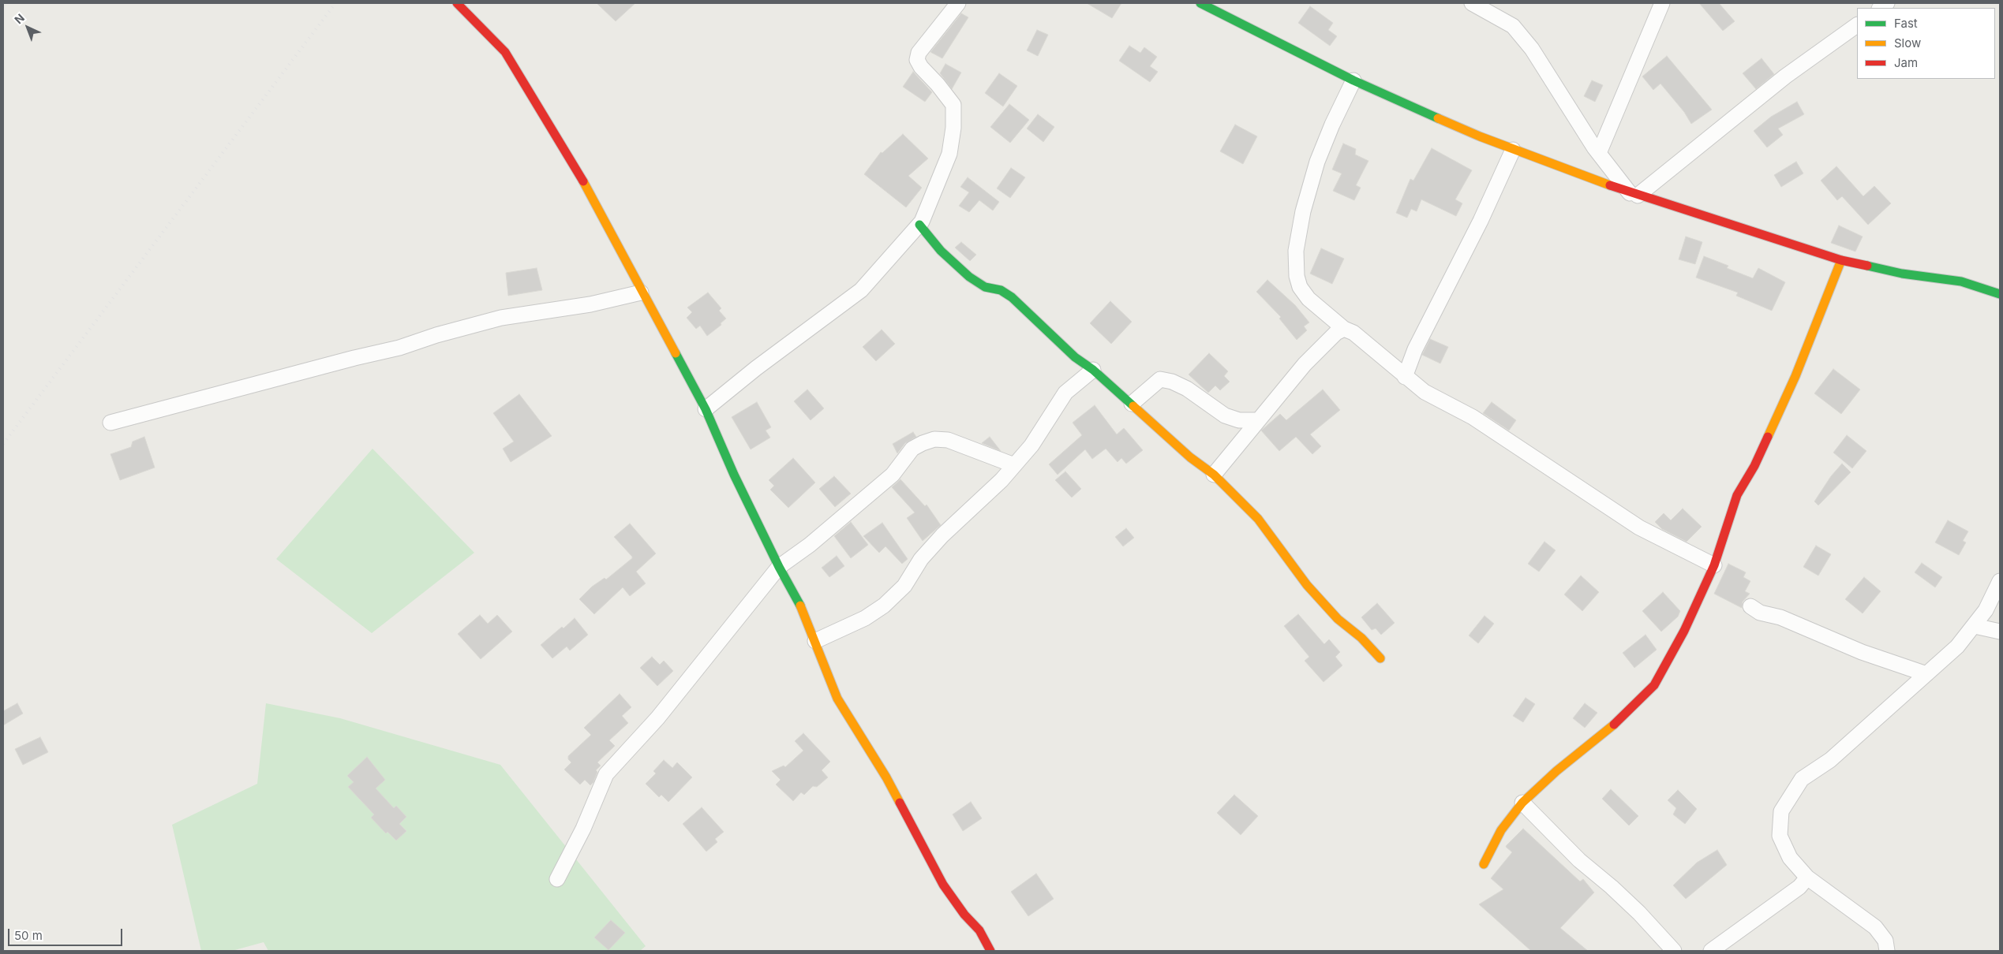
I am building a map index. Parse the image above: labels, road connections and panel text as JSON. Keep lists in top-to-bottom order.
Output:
{
  "legend": ["Fast", "Slow", "Jam"],
  "scale_bar": "50 m",
  "north": "top left"
}
